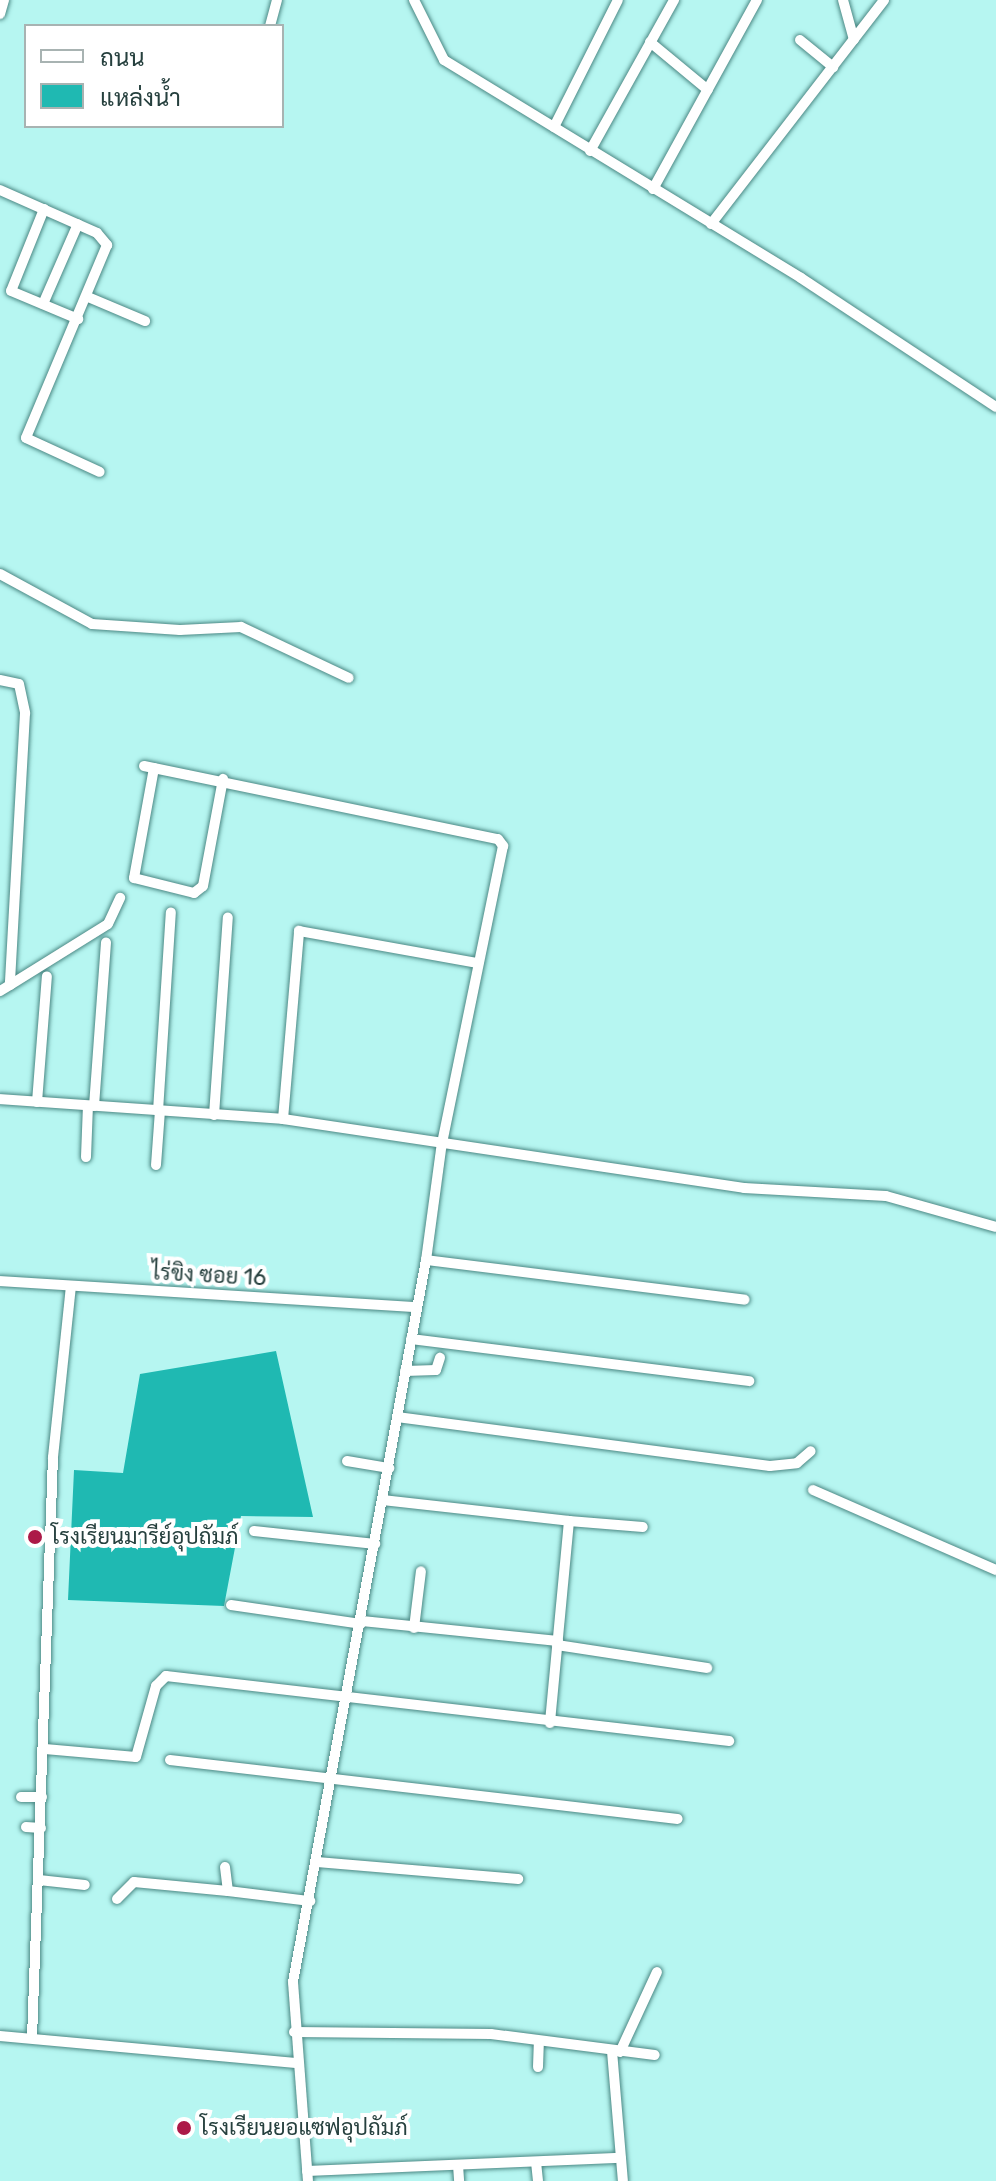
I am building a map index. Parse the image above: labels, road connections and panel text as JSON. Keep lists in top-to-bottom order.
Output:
{
  "streets": {
    "street": ["ไร่ขิง ซอย 16"]
  },
  "places": ["โรงเรียนมารีย์อุปถัมภ์", "โรงเรียนยอแซฟอุปถัมภ์"],
  "legend": ["ถนน", "แหล่งน้ำ"]
}
